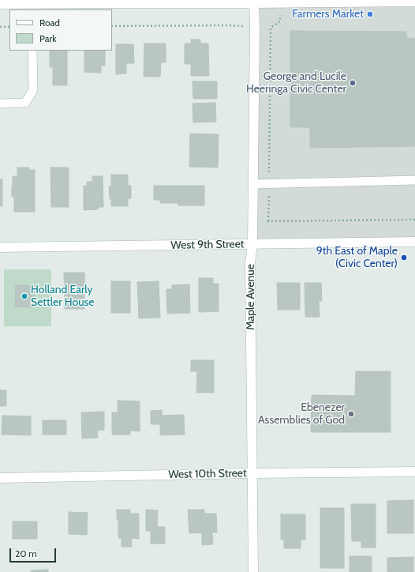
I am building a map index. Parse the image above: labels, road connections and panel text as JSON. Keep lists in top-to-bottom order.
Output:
{
  "streets": {
    "street": ["West 9th Street", "Maple Avenue", "West 10th Street"]
  },
  "crossings": [
    ["West 9th Street", "Maple Avenue"],
    ["Maple Avenue", "West 10th Street"]
  ],
  "places": [
    "Farmers Market",
    "George and Lucile Heeringa Civic Center",
    "9th East of Maple (Civic Center)",
    "Holland Early Settler House",
    "Ebenezer Assemblies of God"
  ],
  "legend": ["Road", "Park"],
  "scale_bar": "20 m"
}
